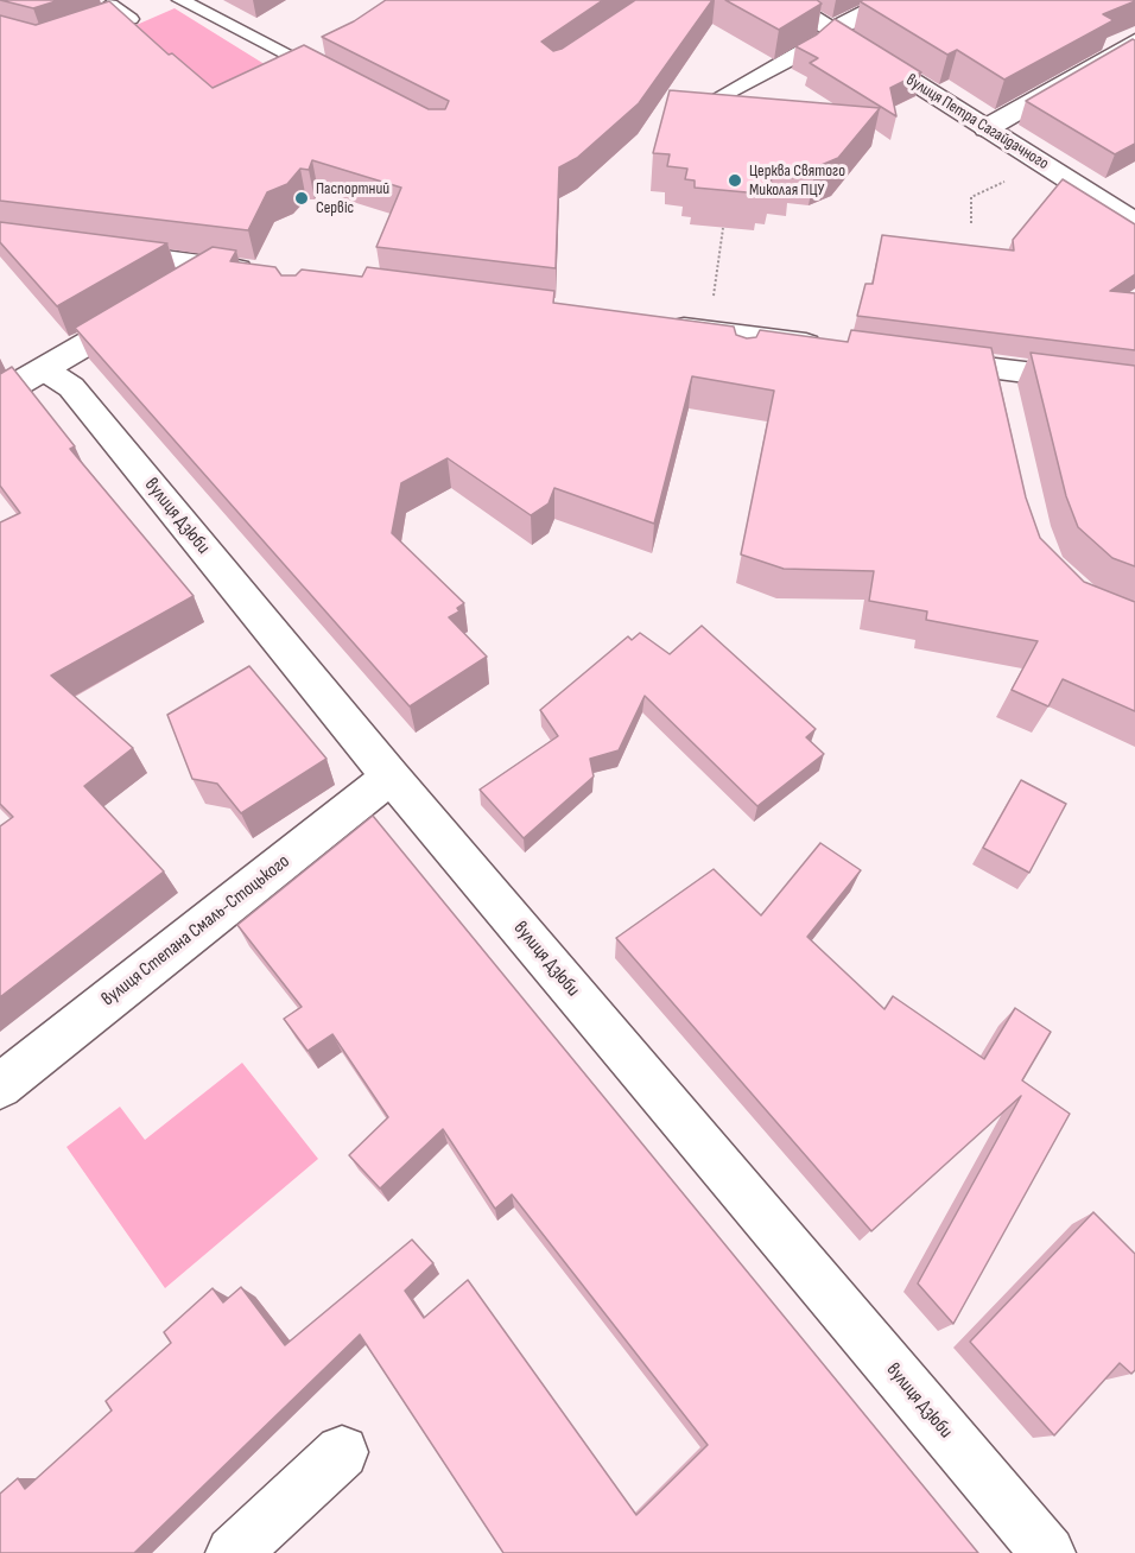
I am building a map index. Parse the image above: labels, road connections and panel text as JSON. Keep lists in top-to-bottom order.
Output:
{
  "streets": {
    "street": ["вулиця Петра Сагайдачного", "вулиця Дзюби", "вулиця Степана Смаль-Стоцького"]
  },
  "crossings": [
    ["вулиця Дзюби", "вулиця Степана Смаль-Стоцького"]
  ],
  "places": ["Церква Святого Миколая ПЦУ", "Паспортний Сервіс"]
}
